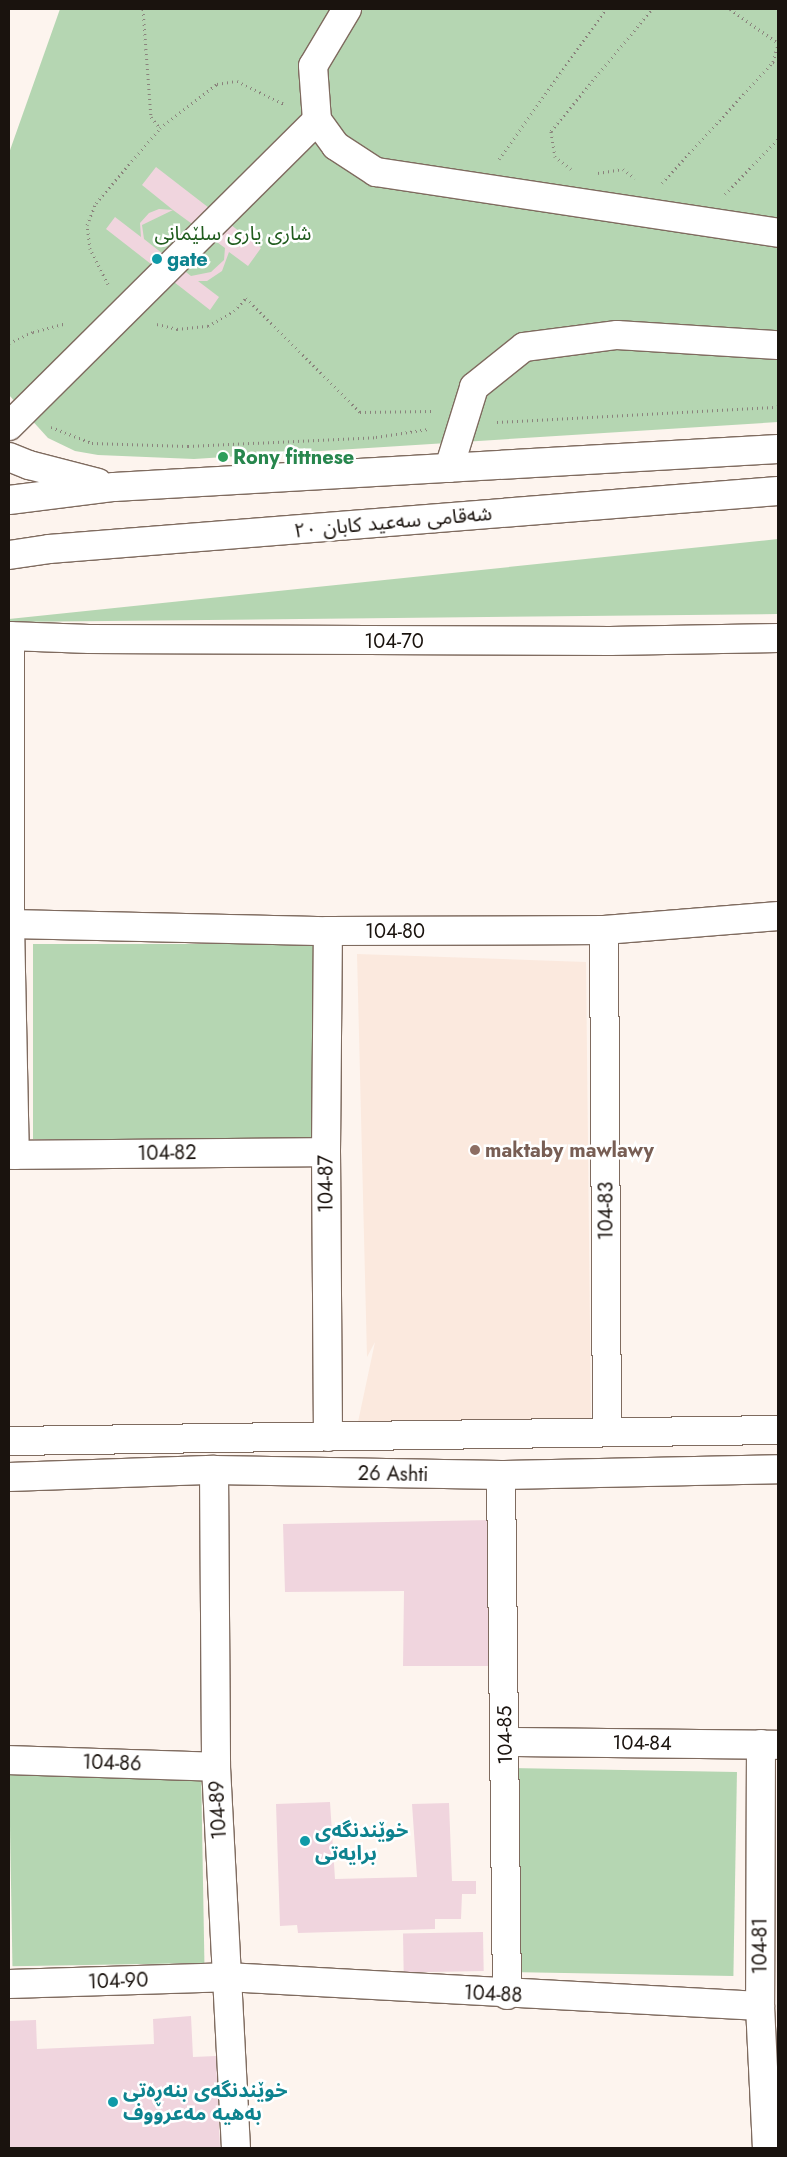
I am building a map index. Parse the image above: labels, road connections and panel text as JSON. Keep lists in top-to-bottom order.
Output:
{
  "streets": {
    "street": [
      "شەقامی سەعید کابان ٢٠",
      "104-70",
      "104-80",
      "104-82",
      "104-87",
      "104-83",
      "26 Ashti",
      "104-85",
      "104-84",
      "104-86",
      "104-89",
      "104-81",
      "104-90",
      "104-88"
    ]
  },
  "crossings": [
    ["104-80", "104-87"],
    ["104-80", "104-83"],
    ["104-82", "104-87"],
    ["104-87", "26 Ashti"],
    ["104-83", "26 Ashti"],
    ["26 Ashti", "104-85"],
    ["26 Ashti", "104-89"],
    ["104-85", "104-84"],
    ["104-85", "104-88"],
    ["104-84", "104-81"],
    ["104-86", "104-89"],
    ["104-89", "104-90"],
    ["104-89", "104-88"],
    ["104-81", "104-88"],
    ["104-90", "104-88"]
  ],
  "parks": ["شاری یاری سلێمانی"],
  "places": [
    "gate",
    "Rony fittnese",
    "maktaby mawlawy",
    "خوێندنگەی برایەتی",
    "خوێندنگەی بنەڕەتی بەهیە مەعرووف"
  ]
}
